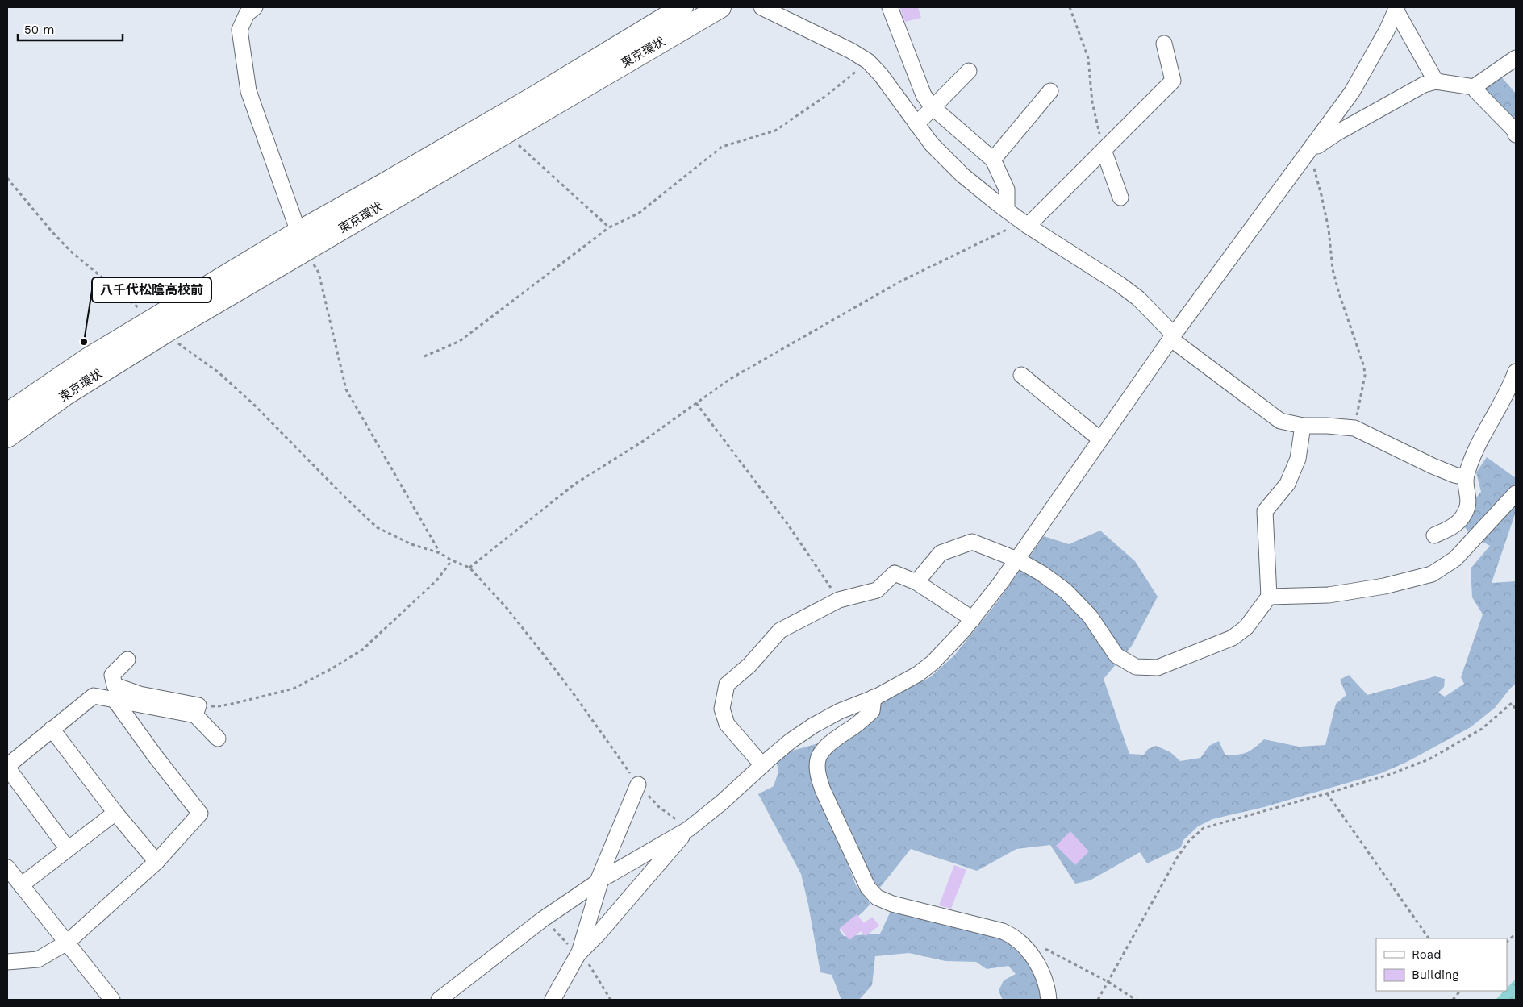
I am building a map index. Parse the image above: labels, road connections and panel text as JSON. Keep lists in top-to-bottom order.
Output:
{
  "streets": {
    "highway": ["東京環状"]
  },
  "places": ["八千代松陰高校前"],
  "legend": ["Road", "Building"],
  "scale_bar": "50 m"
}
